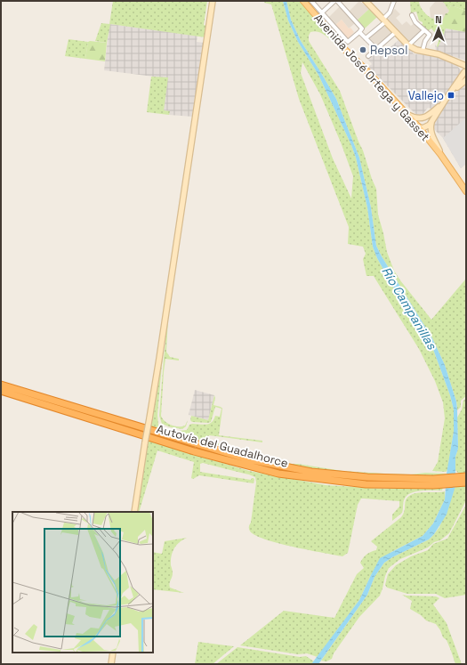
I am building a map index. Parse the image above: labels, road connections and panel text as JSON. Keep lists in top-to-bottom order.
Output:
{
  "streets": {
    "highway": ["Autovía del Guadalhorce"],
    "main road": ["Avenida José Ortega y Gasset"]
  },
  "water": ["Río Campanillas"],
  "places": {
    "other": ["Repsol"],
    "transit": ["Vallejo"]
  },
  "north": "top"
}
